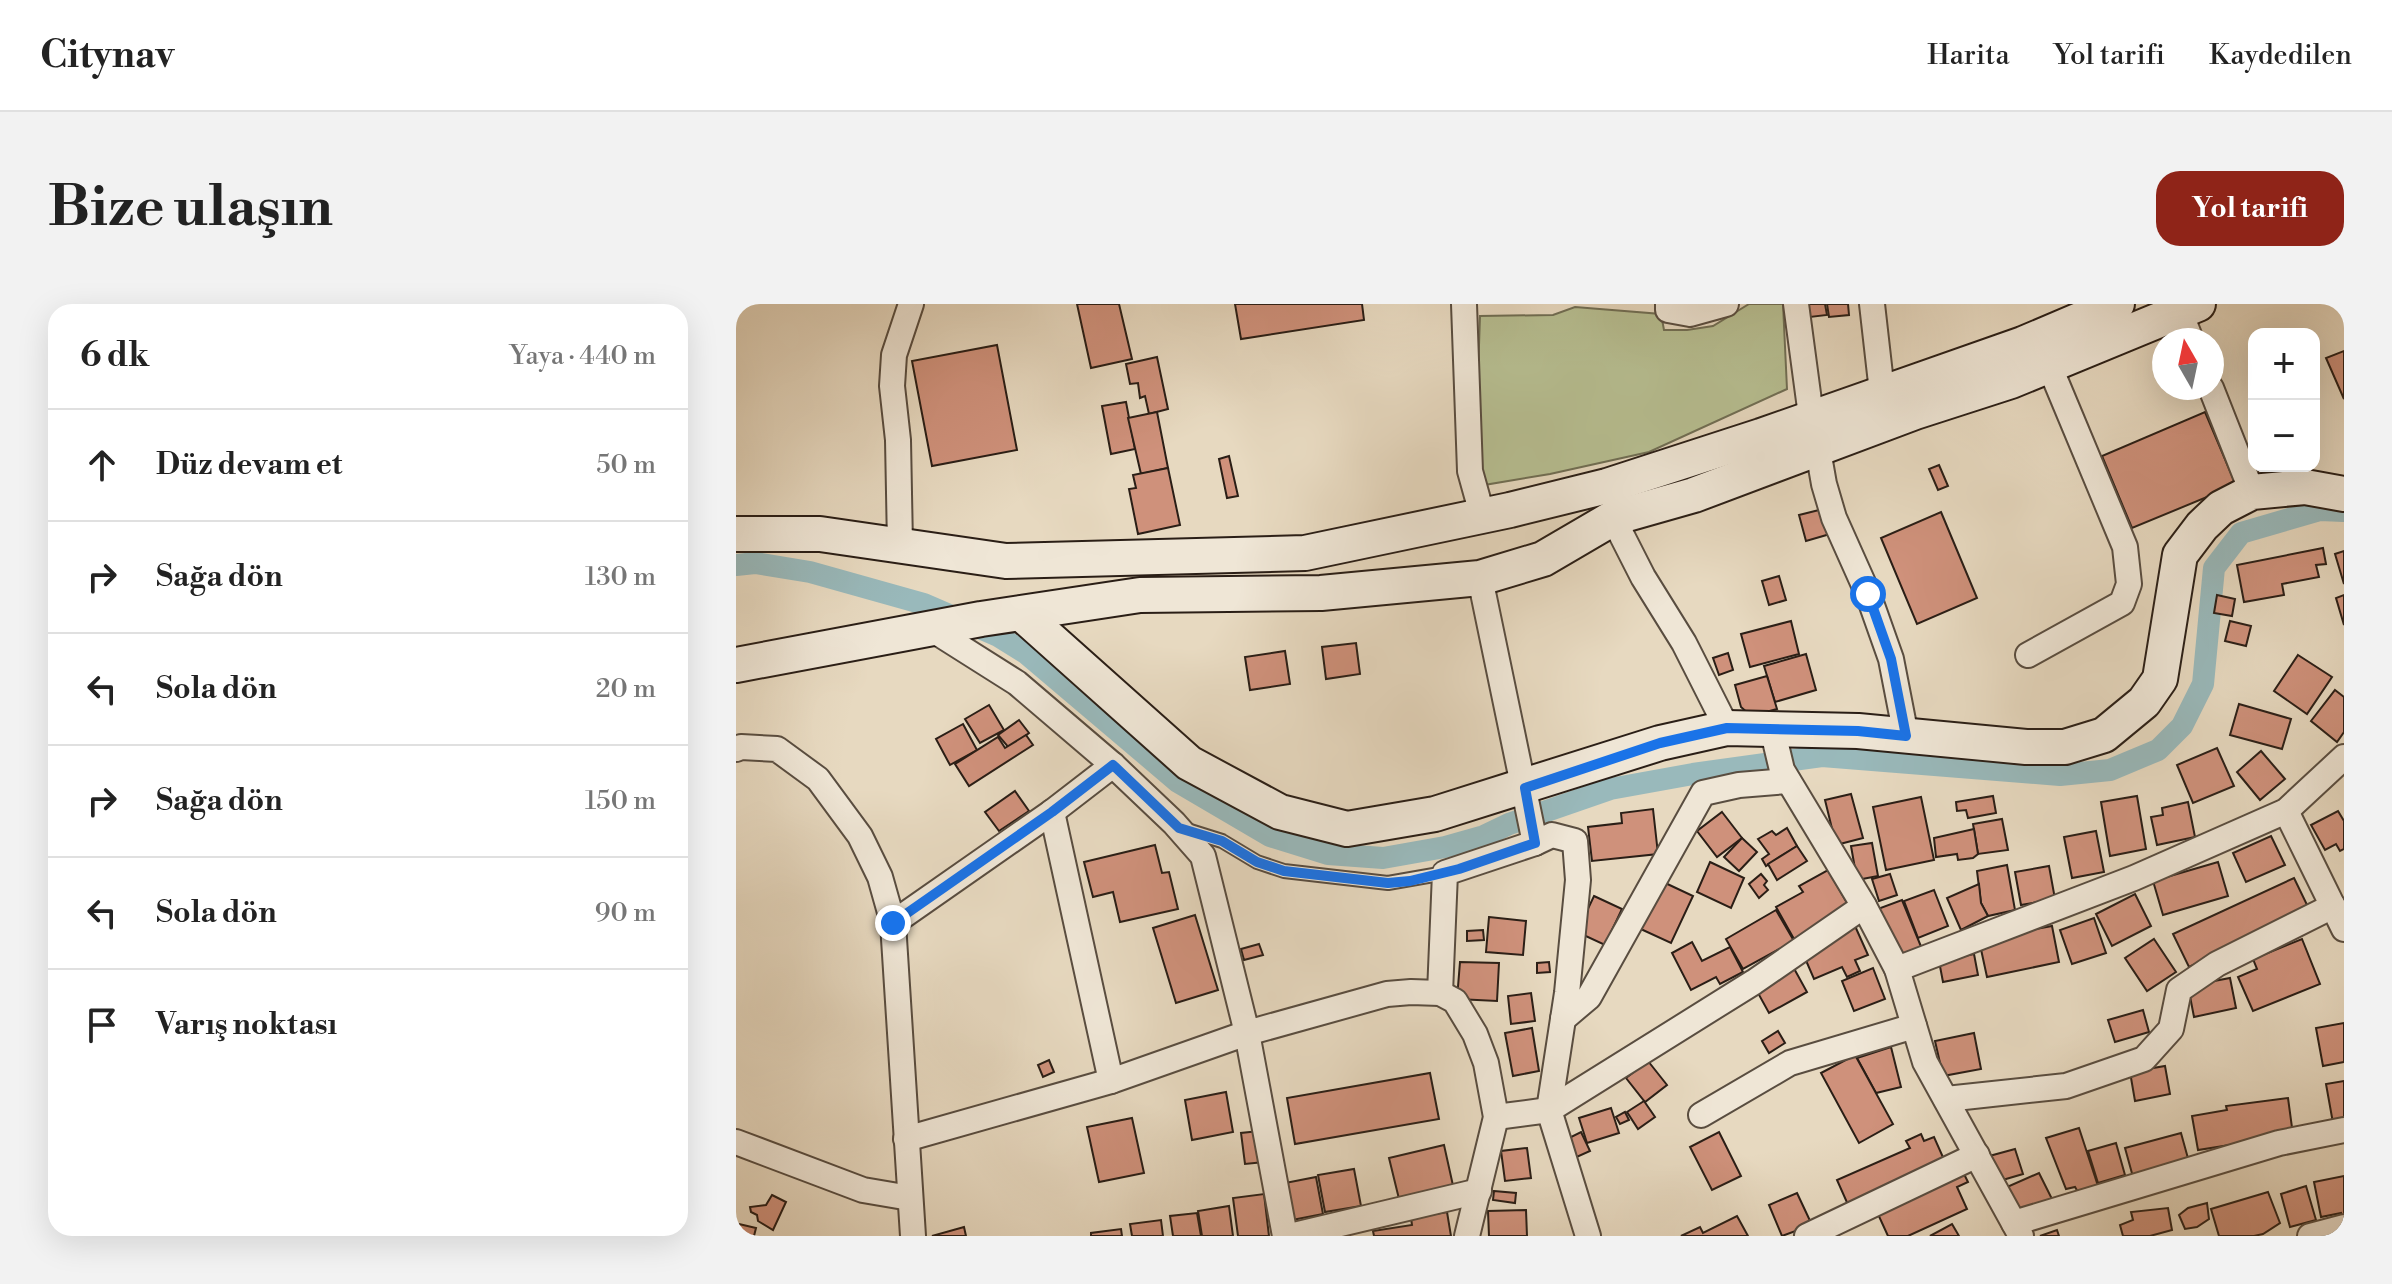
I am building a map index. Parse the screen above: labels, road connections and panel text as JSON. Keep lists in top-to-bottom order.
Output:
{
  "north": "top",
  "page": {
    "header": "Citynav",
    "nav": ["Harita", "Yol tarifi", "Kaydedilen"],
    "buttons": "Yol tarifi",
    "title": "Bize ulaşın",
    "heading": ["6 dk", "Yaya · 440 m"],
    "map_buttons": ["+", "−"],
    "list": [
      ["Düz devam et", "50 m"],
      ["Sağa dön", "130 m"],
      ["Sola dön", "20 m"],
      ["Sağa dön", "150 m"],
      ["Sola dön", "90 m"],
      "Varış noktası"
    ]
  }
}
